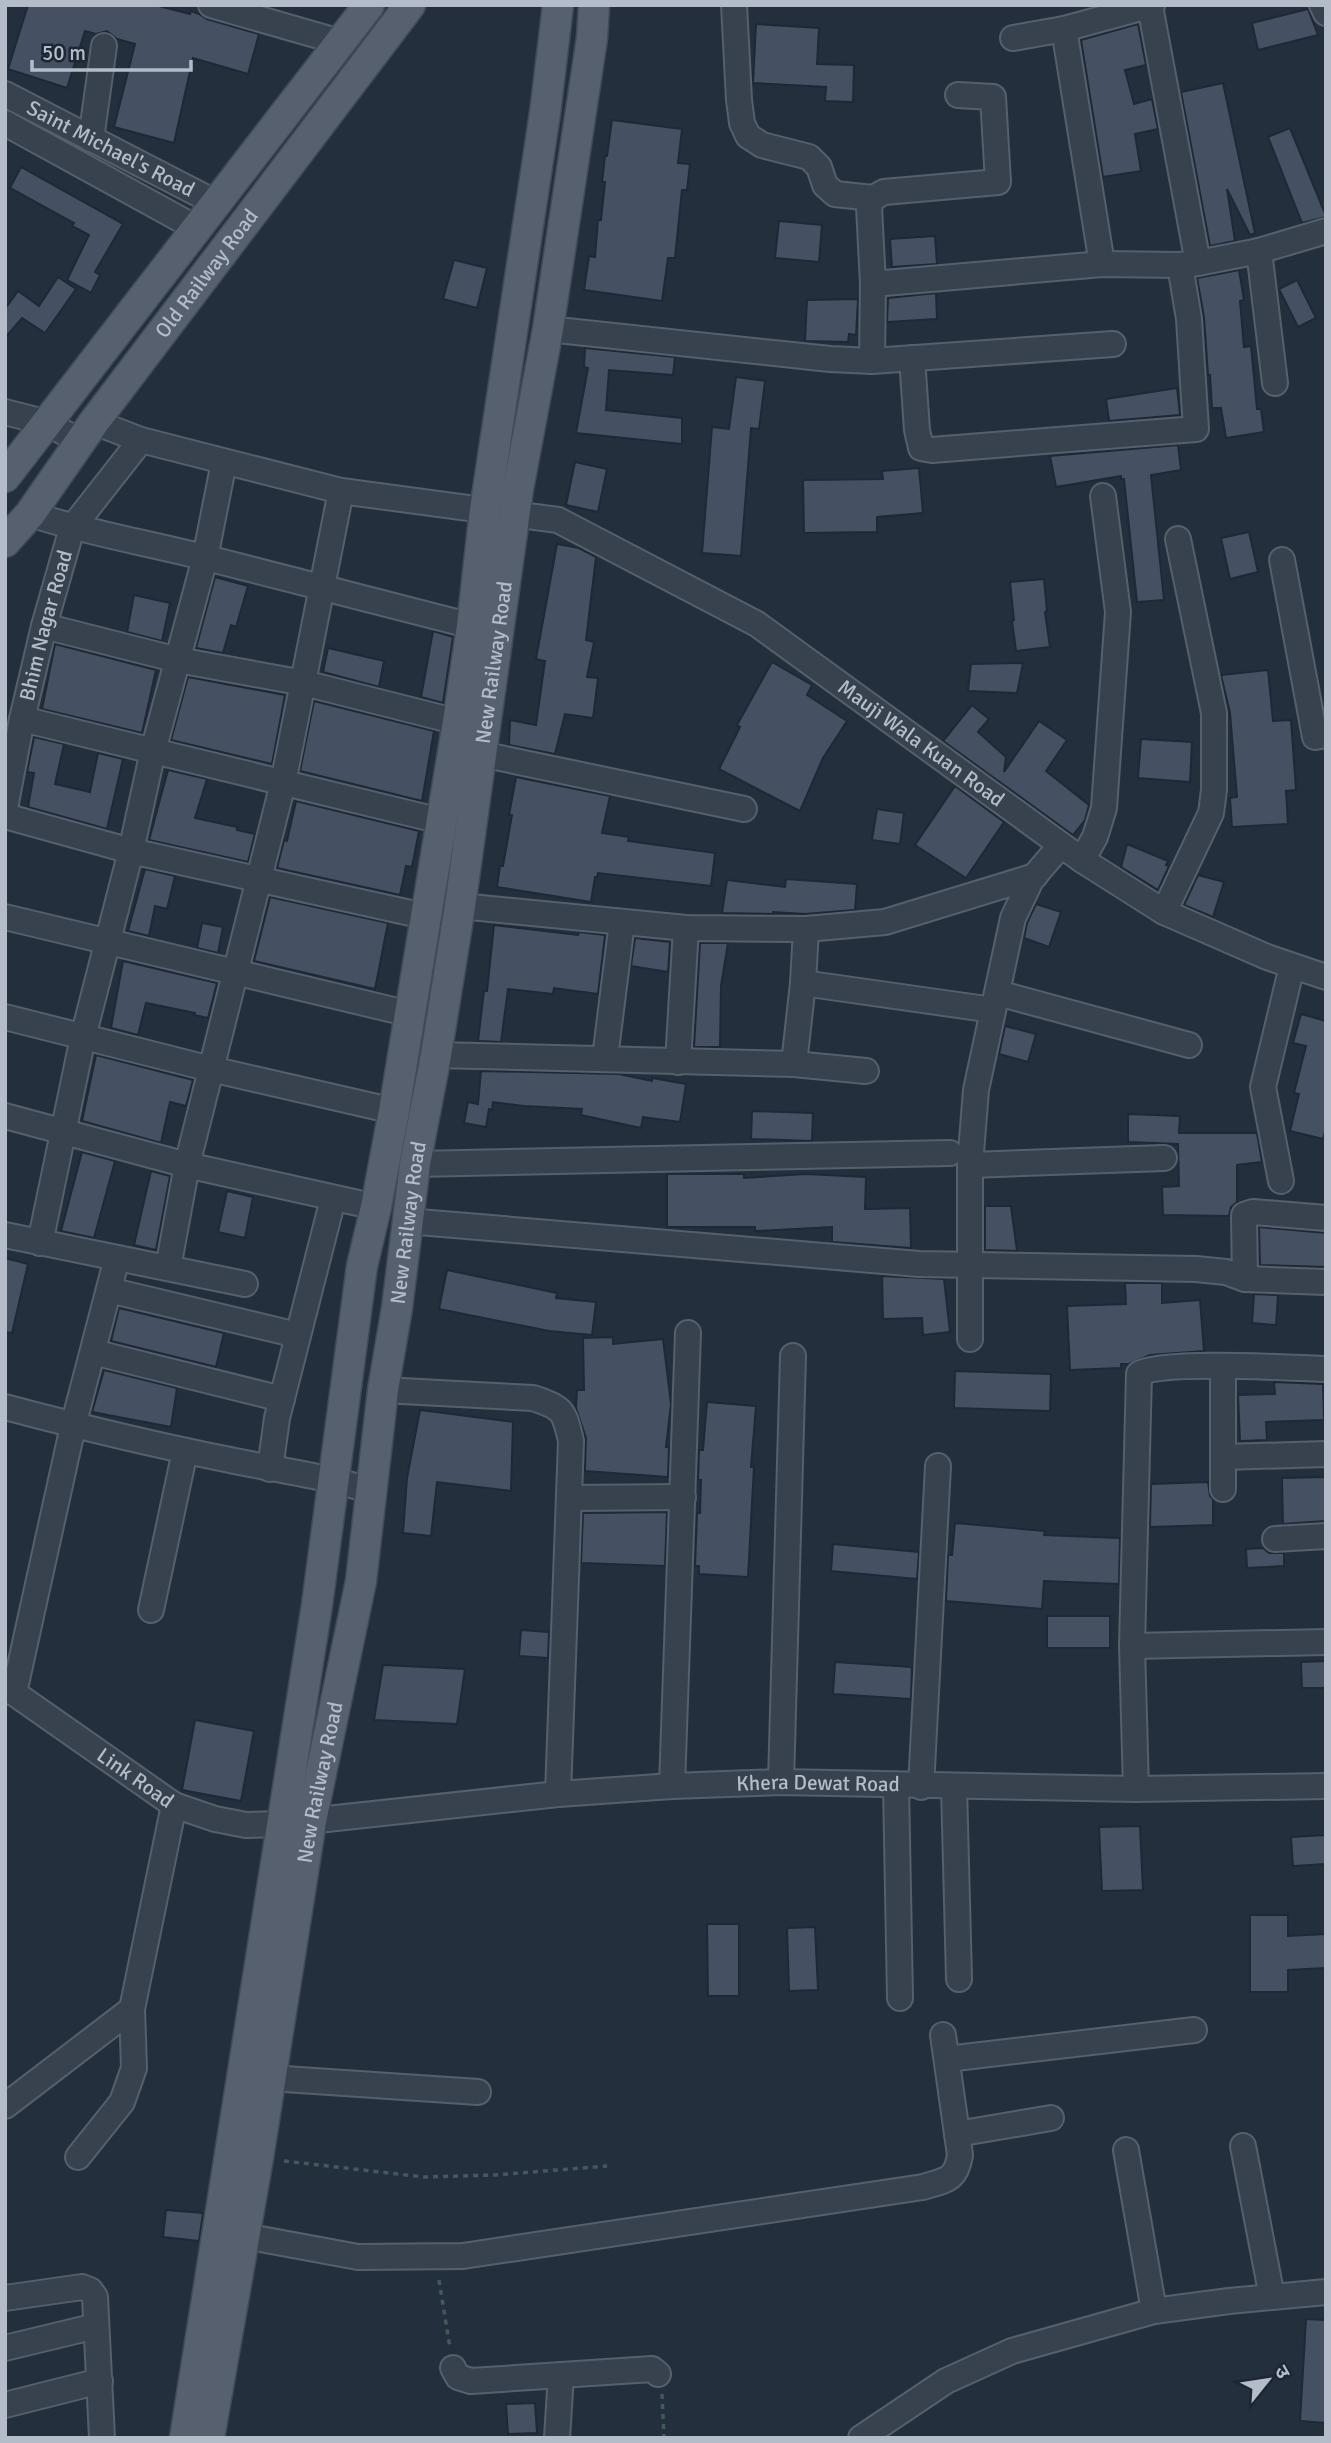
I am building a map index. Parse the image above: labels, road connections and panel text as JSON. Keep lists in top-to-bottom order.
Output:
{
  "streets": {
    "main road": ["Old Railway Road", "New Railway Road"],
    "street": [
      "Saint Michael's Road",
      "Bhim Nagar Road",
      "Mauji Wala Kuan Road",
      "Link Road",
      "Khera Dewat Road"
    ]
  },
  "crossings": [
    ["Saint Michael's Road", "Old Railway Road"],
    ["Old Railway Road", "Bhim Nagar Road"],
    ["Old Railway Road", "Mauji Wala Kuan Road"],
    ["New Railway Road", "Mauji Wala Kuan Road"],
    ["New Railway Road", "Link Road"],
    ["New Railway Road", "Khera Dewat Road"],
    ["Link Road", "Khera Dewat Road"]
  ],
  "scale_bar": "50 m",
  "north": "top right"
}
